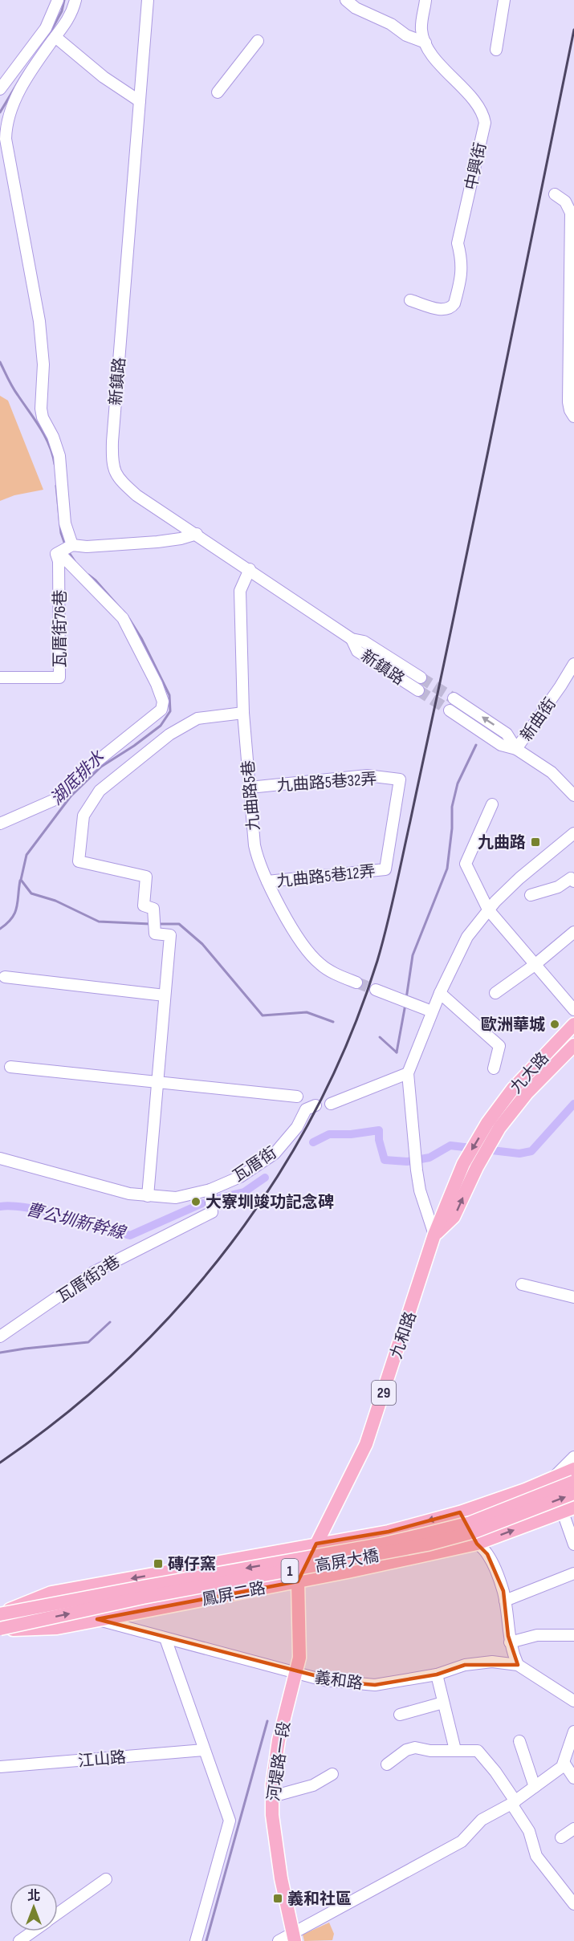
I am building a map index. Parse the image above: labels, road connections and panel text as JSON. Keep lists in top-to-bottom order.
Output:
{
  "streets": {
    "main road": [
      "九大路",
      "九和路",
      "29",
      "高屏大橋",
      "1",
      "鳳屏二路",
      "河堤路一段"
    ],
    "street": [
      "中興街",
      "新鎮路",
      "瓦厝街76巷",
      "新曲街",
      "九曲路5巷32弄",
      "九曲路5巷",
      "九曲路5巷12弄",
      "瓦厝街",
      "瓦厝街3巷",
      "義和路",
      "江山路"
    ]
  },
  "crossings": [
    ["新鎮路", "九曲路5巷"],
    ["九曲路5巷32弄", "九曲路5巷"],
    ["九曲路5巷32弄", "九曲路5巷12弄"],
    ["九曲路5巷", "九曲路5巷12弄"],
    ["九大路", "九和路"],
    ["九大路", "29"],
    ["瓦厝街", "瓦厝街3巷"],
    ["九和路", "29"],
    ["九和路", "1"],
    ["九和路", "鳳屏二路"],
    ["九和路", "河堤路一段"],
    ["高屏大橋", "1"],
    ["高屏大橋", "鳳屏二路"],
    ["鳳屏二路", "義和路"],
    ["鳳屏二路", "河堤路一段"],
    ["義和路", "河堤路一段"]
  ],
  "water": ["湖底排水", "曹公圳新幹線"],
  "places": {
    "transit": ["九曲路", "磚仔窯", "義和社區"],
    "other": ["歐洲華城", "大寮圳竣功記念碑"]
  },
  "north": "top"
}
